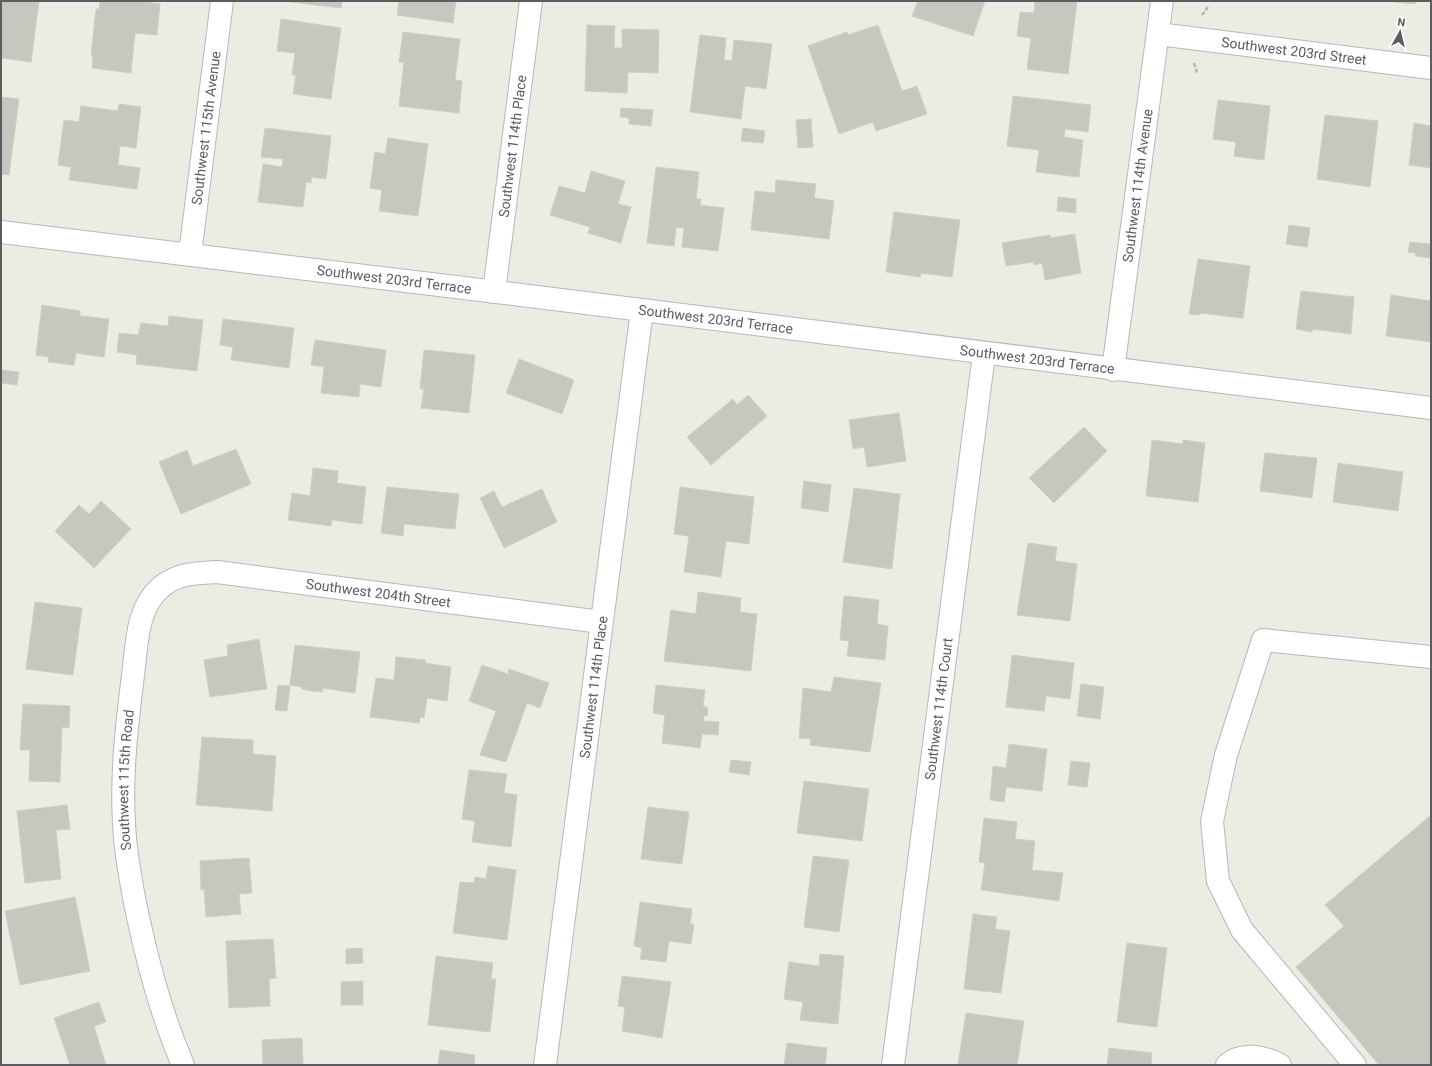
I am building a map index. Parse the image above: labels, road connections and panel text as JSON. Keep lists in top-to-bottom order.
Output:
{
  "streets": {
    "street": [
      "Southwest 203rd Street",
      "Southwest 115th Avenue",
      "Southwest 114th Place",
      "Southwest 114th Avenue",
      "Southwest 203rd Terrace",
      "Southwest 204th Street",
      "Southwest 114th Court",
      "Southwest 115th Road"
    ]
  },
  "crossings": [
    ["Southwest 203rd Street", "Southwest 114th Avenue"],
    ["Southwest 115th Avenue", "Southwest 203rd Terrace"],
    ["Southwest 114th Place", "Southwest 203rd Terrace"],
    ["Southwest 114th Place", "Southwest 204th Street"],
    ["Southwest 114th Avenue", "Southwest 203rd Terrace"],
    ["Southwest 203rd Terrace", "Southwest 114th Court"],
    ["Southwest 204th Street", "Southwest 115th Road"]
  ],
  "north": "top"
}
